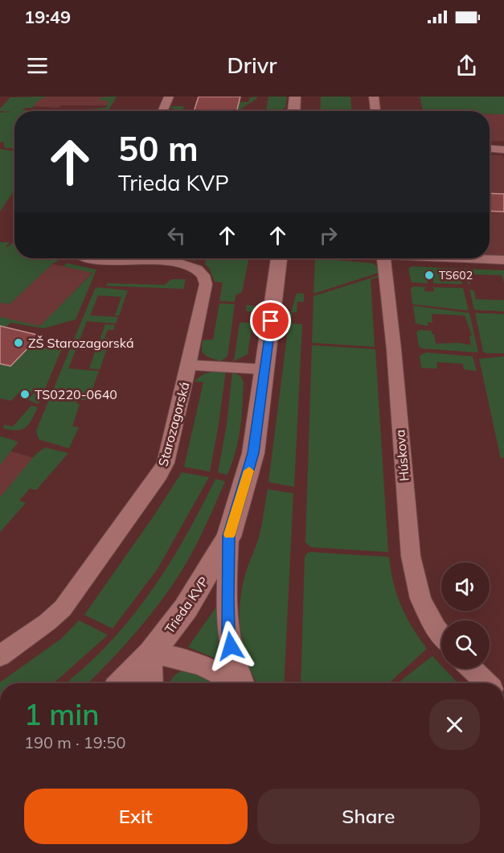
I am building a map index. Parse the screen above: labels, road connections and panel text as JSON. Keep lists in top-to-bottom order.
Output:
{
  "streets": {
    "street": ["Starozagorská", "Húskova", "Trieda KVP"]
  },
  "places": ["TS602", "ZŠ Starozagorská", "TS0220-0640"],
  "page": {
    "status": "19:49",
    "header": "Drivr",
    "turn": ["50 m", "Trieda KVP"],
    "heading": ["1 min", "190 m · 19:50"],
    "buttons": ["Exit", "Share"]
  }
}
